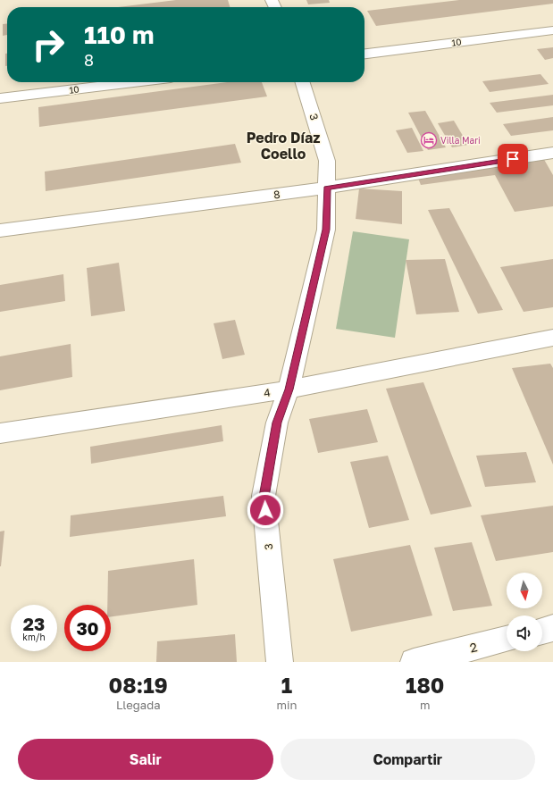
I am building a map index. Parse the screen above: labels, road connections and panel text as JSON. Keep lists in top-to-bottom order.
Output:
{
  "streets": {
    "street": [
      "10",
      "3",
      "8",
      "4",
      "2"
    ]
  },
  "crossings": [
    ["3", "8"],
    ["3", "4"]
  ],
  "districts": ["Pedro Díaz Coello"],
  "places": {
    "hotel": ["Villa Mari"]
  },
  "north": "bottom",
  "page": {
    "turn": ["110 m", "8"],
    "speed": "23 km/h",
    "limit": "30",
    "eta": [
      "08:19",
      "Llegada",
      "1",
      "min",
      "180",
      "m"
    ],
    "buttons": ["Salir", "Compartir"]
  }
}
